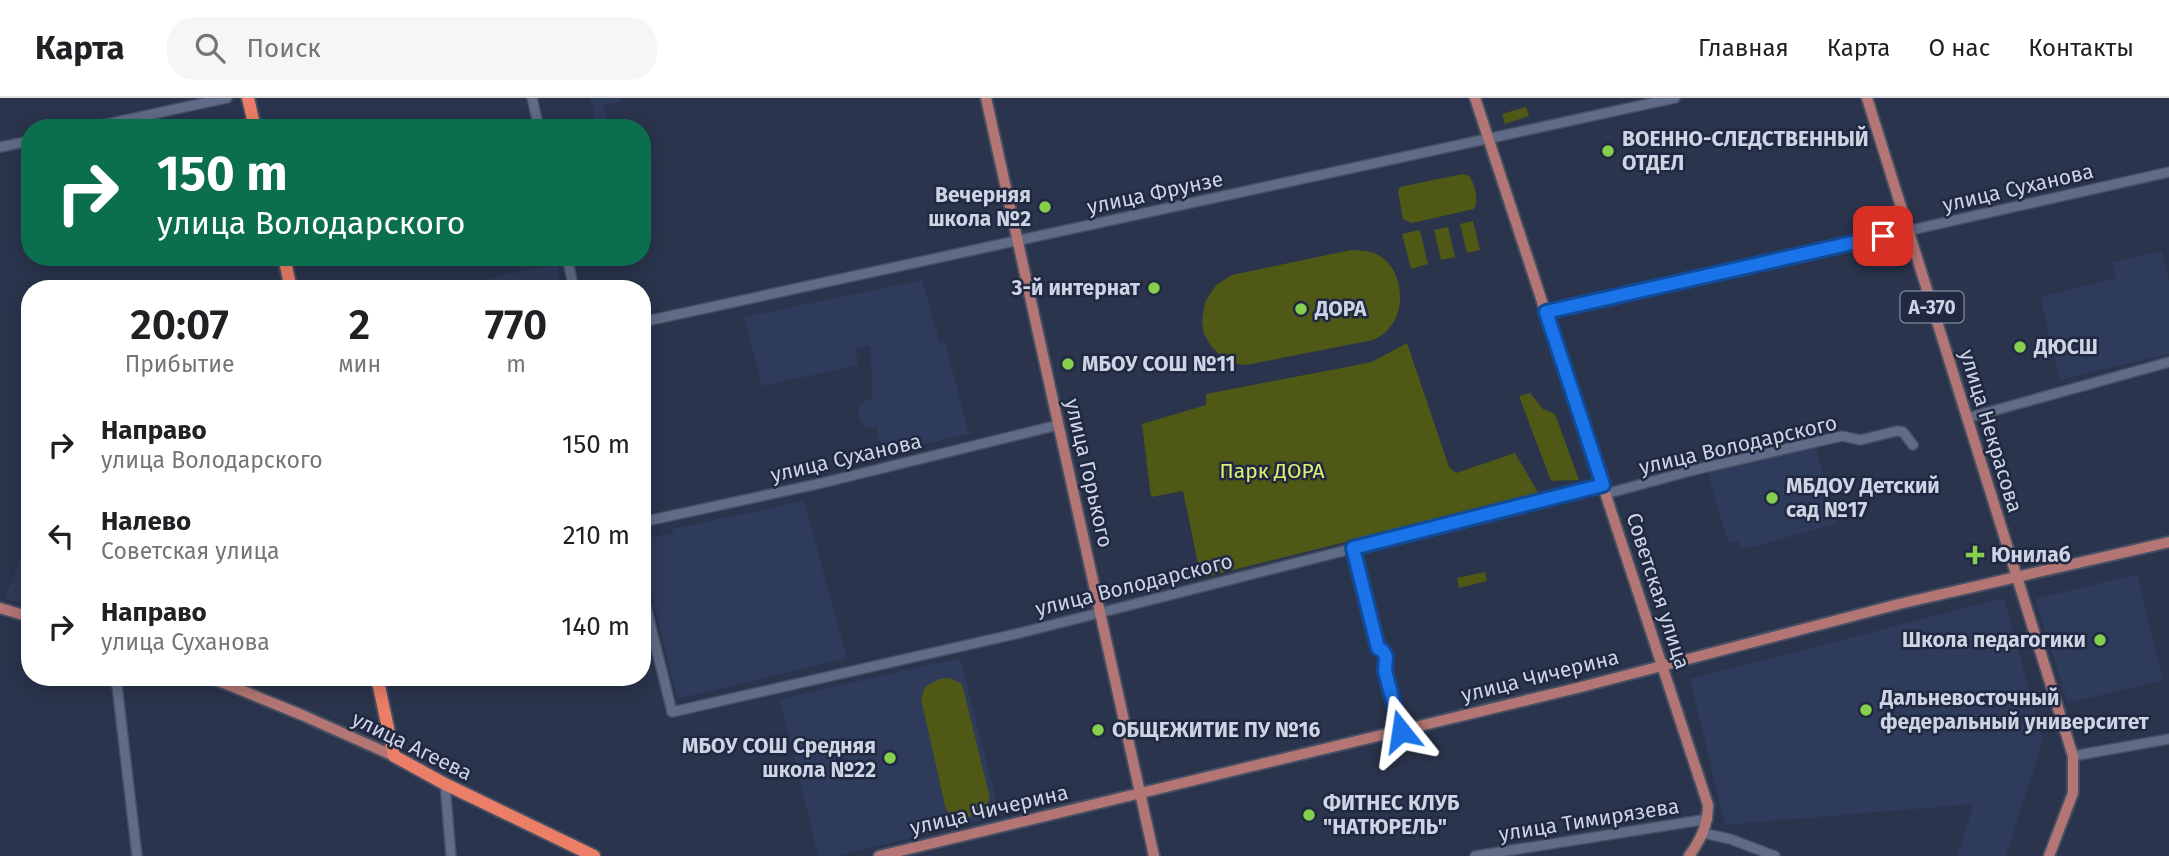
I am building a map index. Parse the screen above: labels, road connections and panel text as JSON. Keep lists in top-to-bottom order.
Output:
{
  "streets": {
    "highway": ["улица Агеева"],
    "main road": [
      "А-370",
      "улица Некрасова",
      "улица Горького",
      "Советская улица",
      "улица Чичерина"
    ],
    "street": [
      "улица Суханова",
      "улица Фрунзе",
      "улица Володарского",
      "улица Тимирязева"
    ]
  },
  "crossings": [
    ["улица Суханова", "улица Некрасова"],
    ["улица Суханова", "улица Горького"],
    ["улица Суханова", "Советская улица"],
    ["улица Фрунзе", "улица Горького"],
    ["улица Фрунзе", "Советская улица"],
    ["улица Некрасова", "улица Чичерина"],
    ["улица Володарского", "улица Горького"],
    ["улица Володарского", "Советская улица"],
    ["улица Горького", "улица Чичерина"],
    ["Советская улица", "улица Чичерина"],
    ["Советская улица", "улица Тимирязева"]
  ],
  "parks": ["Парк ДОРА"],
  "places": {
    "other": [
      "ВОЕННО-СЛЕДСТВЕННЫЙ ОТДЕЛ",
      "Вечерняя школа №2",
      "3-й интернат",
      "ДОРА",
      "ДЮСШ",
      "МБОУ СОШ №11",
      "МБДОУ Детский сад №17",
      "Школа педагогики",
      "Дальневосточный федеральный университет",
      "ОБЩЕЖИТИЕ ПУ №16",
      "МБОУ СОШ Средняя школа №22",
      "ФИТНЕС КЛУБ \"НАТЮРЕЛЬ\""
    ],
    "health": ["Юнилаб"]
  },
  "page": {
    "header": "Карта",
    "search": "Поиск",
    "nav": [
      "Главная",
      "Карта",
      "О нас",
      "Контакты"
    ],
    "turn": ["150 m", "улица Володарского"],
    "eta": [
      "20:07",
      "Прибытие",
      "2",
      "мин",
      "770",
      "m"
    ],
    "list": [
      {
        "name": "Направо",
        "note": "улица Володарского",
        "value": "150 m"
      },
      {
        "name": "Налево",
        "note": "Советская улица",
        "value": "210 m"
      },
      {
        "name": "Направо",
        "note": "улица Суханова",
        "value": "140 m"
      }
    ]
  }
}
